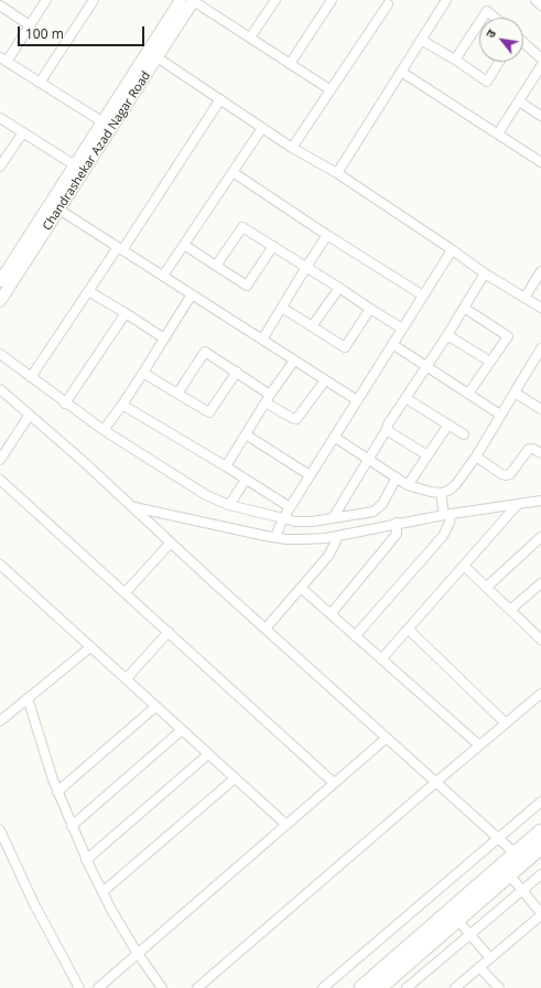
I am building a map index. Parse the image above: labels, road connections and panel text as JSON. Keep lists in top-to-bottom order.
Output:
{
  "streets": {
    "street": ["Chandrashekar Azad Nagar Road"]
  },
  "scale_bar": "100 m",
  "north": "top left"
}
